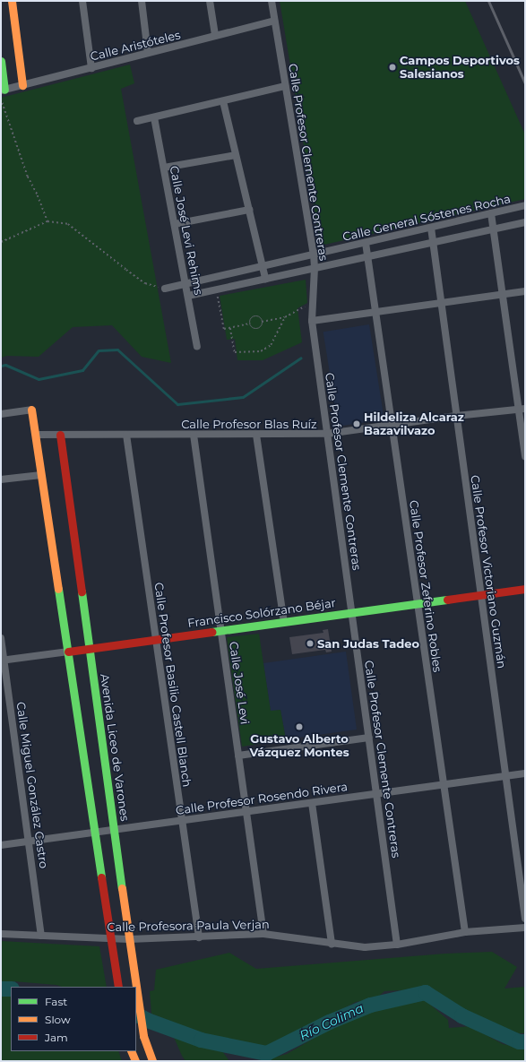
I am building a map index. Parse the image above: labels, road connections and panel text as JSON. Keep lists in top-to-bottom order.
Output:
{
  "streets": {
    "street": [
      "Calle Aristóteles",
      "Calle Profesor Clemente Contreras",
      "Calle General Sóstenes Rocha",
      "Calle José Levi Rehims",
      "Calle Profesor Blas Ruíz",
      "Calle Profesor Victoriano Guzmán",
      "Calle Profesor Zeferino Robles",
      "Francisco Solórzano Béjar",
      "Calle José Levi",
      "Calle Profesor Basilio Castell Blanch",
      "Avenida Liceo de Varones",
      "Calle Miguel González Castro",
      "Calle Profesor Rosendo Rivera",
      "Calle Profesora Paula Verjan"
    ]
  },
  "crossings": [
    ["Calle Aristóteles", "Calle Profesor Clemente Contreras"],
    ["Calle Profesor Clemente Contreras", "Calle General Sóstenes Rocha"],
    ["Calle Profesor Clemente Contreras", "Calle Profesor Blas Ruíz"],
    ["Calle Profesor Clemente Contreras", "Francisco Solórzano Béjar"],
    ["Calle Profesor Clemente Contreras", "Calle Profesor Rosendo Rivera"],
    ["Calle Profesor Clemente Contreras", "Calle Profesora Paula Verjan"],
    ["Calle General Sóstenes Rocha", "Calle José Levi Rehims"],
    ["Calle General Sóstenes Rocha", "Calle Profesor Victoriano Guzmán"],
    ["Calle General Sóstenes Rocha", "Calle Profesor Zeferino Robles"],
    ["Calle Profesor Blas Ruíz", "Calle Profesor Victoriano Guzmán"],
    ["Calle Profesor Blas Ruíz", "Calle Profesor Zeferino Robles"],
    ["Calle Profesor Blas Ruíz", "Calle José Levi"],
    ["Calle Profesor Blas Ruíz", "Calle Profesor Basilio Castell Blanch"],
    ["Calle Profesor Blas Ruíz", "Avenida Liceo de Varones"],
    ["Calle Profesor Victoriano Guzmán", "Francisco Solórzano Béjar"],
    ["Calle Profesor Victoriano Guzmán", "Calle Profesor Rosendo Rivera"],
    ["Calle Profesor Zeferino Robles", "Francisco Solórzano Béjar"],
    ["Calle Profesor Zeferino Robles", "Calle Profesor Rosendo Rivera"],
    ["Calle Profesor Zeferino Robles", "Calle Profesora Paula Verjan"],
    ["Francisco Solórzano Béjar", "Calle José Levi"],
    ["Francisco Solórzano Béjar", "Calle Profesor Basilio Castell Blanch"],
    ["Francisco Solórzano Béjar", "Avenida Liceo de Varones"],
    ["Francisco Solórzano Béjar", "Calle Miguel González Castro"],
    ["Calle José Levi", "Calle Profesor Rosendo Rivera"],
    ["Calle José Levi", "Calle Profesora Paula Verjan"],
    ["Calle Profesor Basilio Castell Blanch", "Calle Profesor Rosendo Rivera"],
    ["Calle Profesor Basilio Castell Blanch", "Calle Profesora Paula Verjan"],
    ["Avenida Liceo de Varones", "Calle Profesor Rosendo Rivera"],
    ["Avenida Liceo de Varones", "Calle Profesora Paula Verjan"],
    ["Calle Miguel González Castro", "Calle Profesor Rosendo Rivera"],
    ["Calle Miguel González Castro", "Calle Profesora Paula Verjan"]
  ],
  "water": ["Río Colima"],
  "places": [
    "Campos Deportivos Salesianos",
    "Hildeliza Alcaraz Bazavilvazo",
    "San Judas Tadeo",
    "Gustavo Alberto Vázquez Montes"
  ],
  "legend": ["Fast", "Slow", "Jam"]
}
